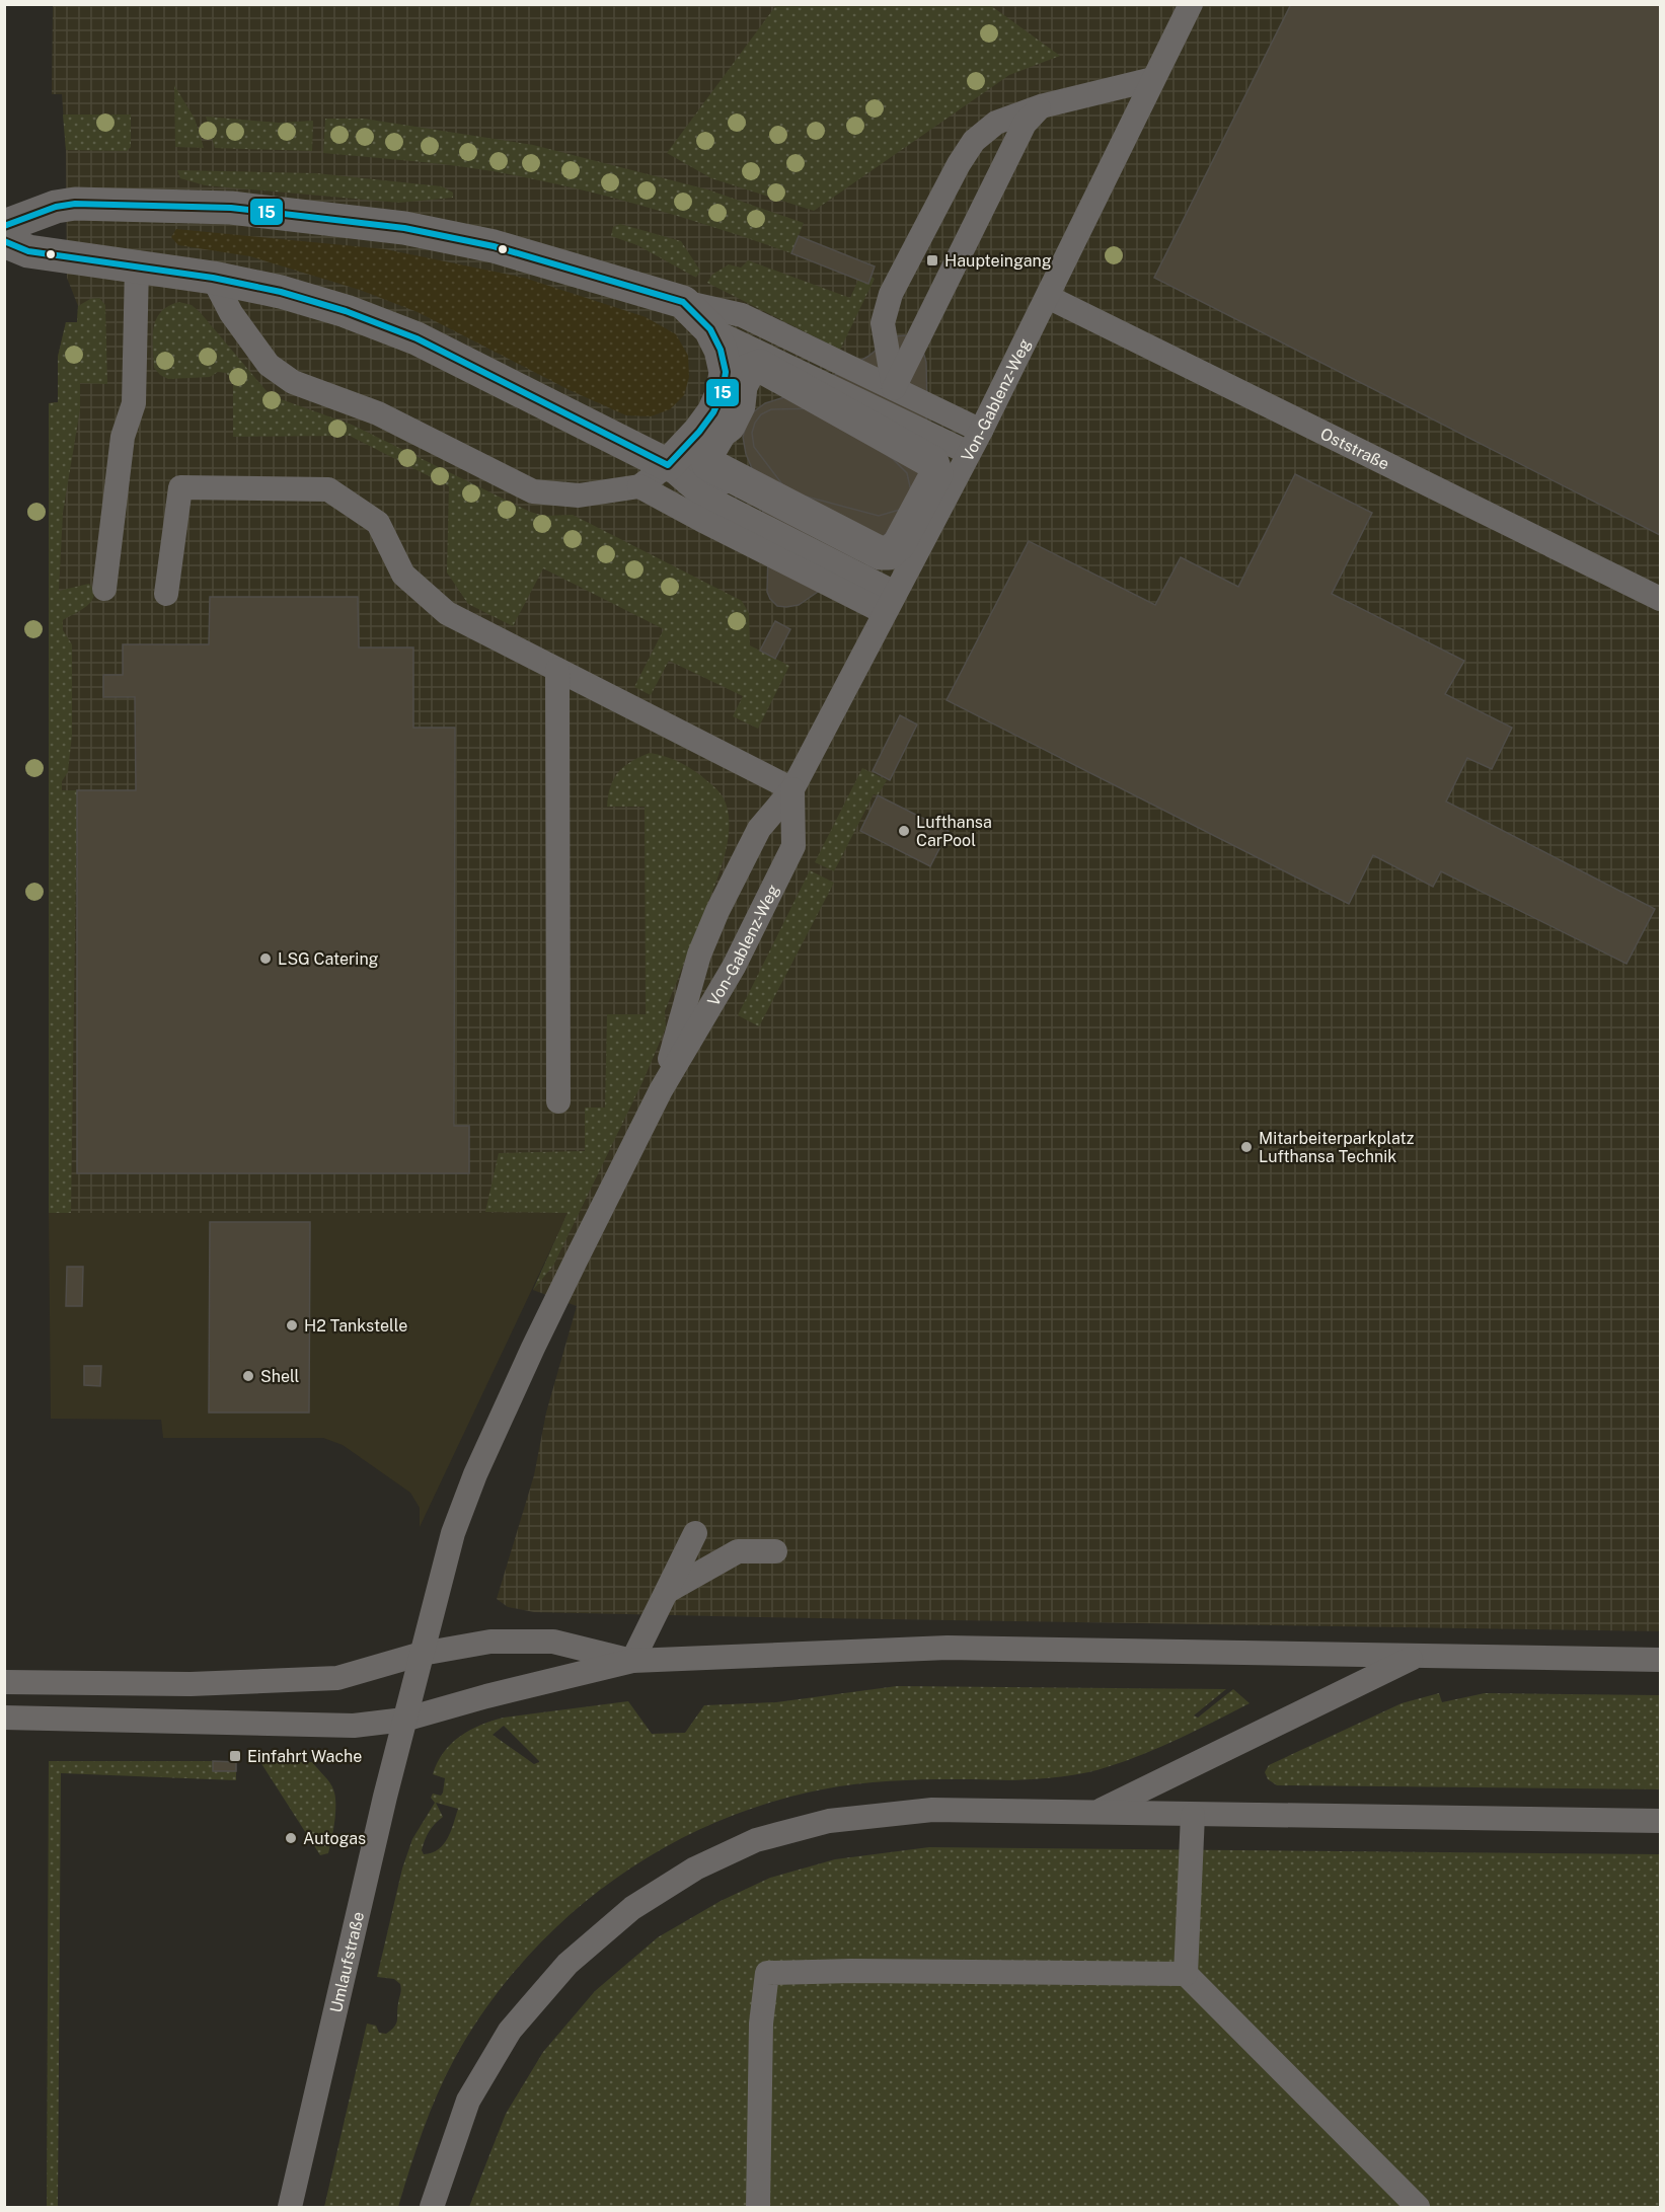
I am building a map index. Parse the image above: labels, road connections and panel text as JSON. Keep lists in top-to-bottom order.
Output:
{
  "streets": {
    "lane": ["Von-Gablenz-Weg", "Oststraße", "Umlaufstraße"]
  },
  "crossings": [
    ["Von-Gablenz-Weg", "Oststraße"],
    ["Von-Gablenz-Weg", "Umlaufstraße"]
  ],
  "places": {
    "transit": ["Haupteingang", "Einfahrt Wache"],
    "other": [
      "Lufthansa CarPool",
      "LSG Catering",
      "Mitarbeiterparkplatz Lufthansa Technik",
      "H2 Tankstelle",
      "Shell",
      "Autogas"
    ]
  },
  "lines": ["transit line 15"]
}
